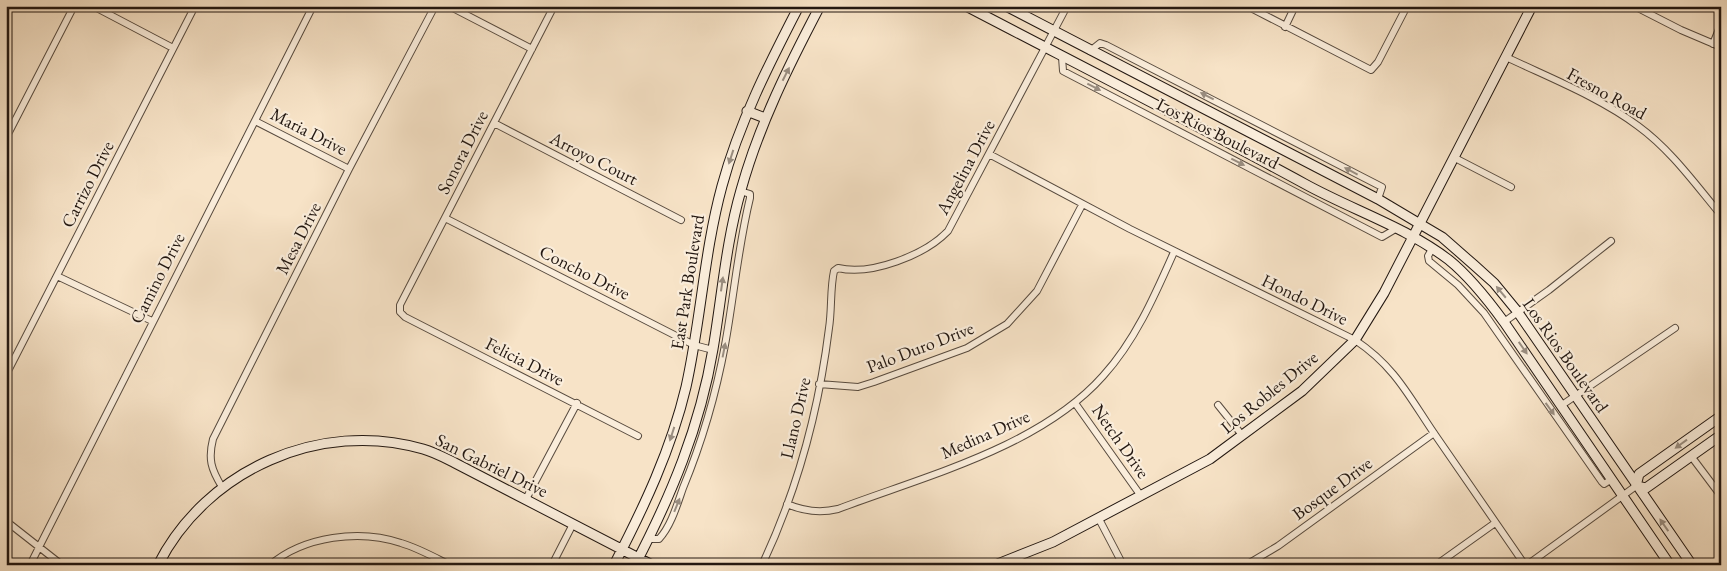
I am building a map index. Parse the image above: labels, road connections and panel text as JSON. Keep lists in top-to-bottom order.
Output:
{
  "streets": {
    "main road": [
      "Los Rios Boulevard",
      "East Park Boulevard",
      "Los Robles Drive",
      "San Gabriel Drive"
    ],
    "street": [
      "Fresno Road",
      "Maria Drive",
      "Sonora Drive",
      "Arroyo Court",
      "Angelina Drive",
      "Carrizo Drive",
      "Mesa Drive",
      "Concho Drive",
      "Camino Drive",
      "Hondo Drive",
      "Palo Duro Drive",
      "Felicia Drive",
      "Llano Drive",
      "Medina Drive",
      "Netch Drive",
      "Bosque Drive"
    ]
  },
  "crossings": [
    ["Fresno Road", "Los Robles Drive"],
    ["Maria Drive", "Mesa Drive"],
    ["Maria Drive", "Camino Drive"],
    ["Los Rios Boulevard", "Angelina Drive"],
    ["Los Rios Boulevard", "Los Robles Drive"],
    ["Sonora Drive", "Arroyo Court"],
    ["Sonora Drive", "Concho Drive"],
    ["Sonora Drive", "Felicia Drive"],
    ["Angelina Drive", "Hondo Drive"],
    ["Angelina Drive", "Llano Drive"],
    ["Mesa Drive", "San Gabriel Drive"],
    ["Concho Drive", "East Park Boulevard"],
    ["East Park Boulevard", "San Gabriel Drive"],
    ["Hondo Drive", "Palo Duro Drive"],
    ["Hondo Drive", "Los Robles Drive"],
    ["Hondo Drive", "Medina Drive"],
    ["Hondo Drive", "Bosque Drive"],
    ["Palo Duro Drive", "Llano Drive"],
    ["Los Robles Drive", "Netch Drive"],
    ["Llano Drive", "Medina Drive"],
    ["Medina Drive", "Netch Drive"]
  ]
}
